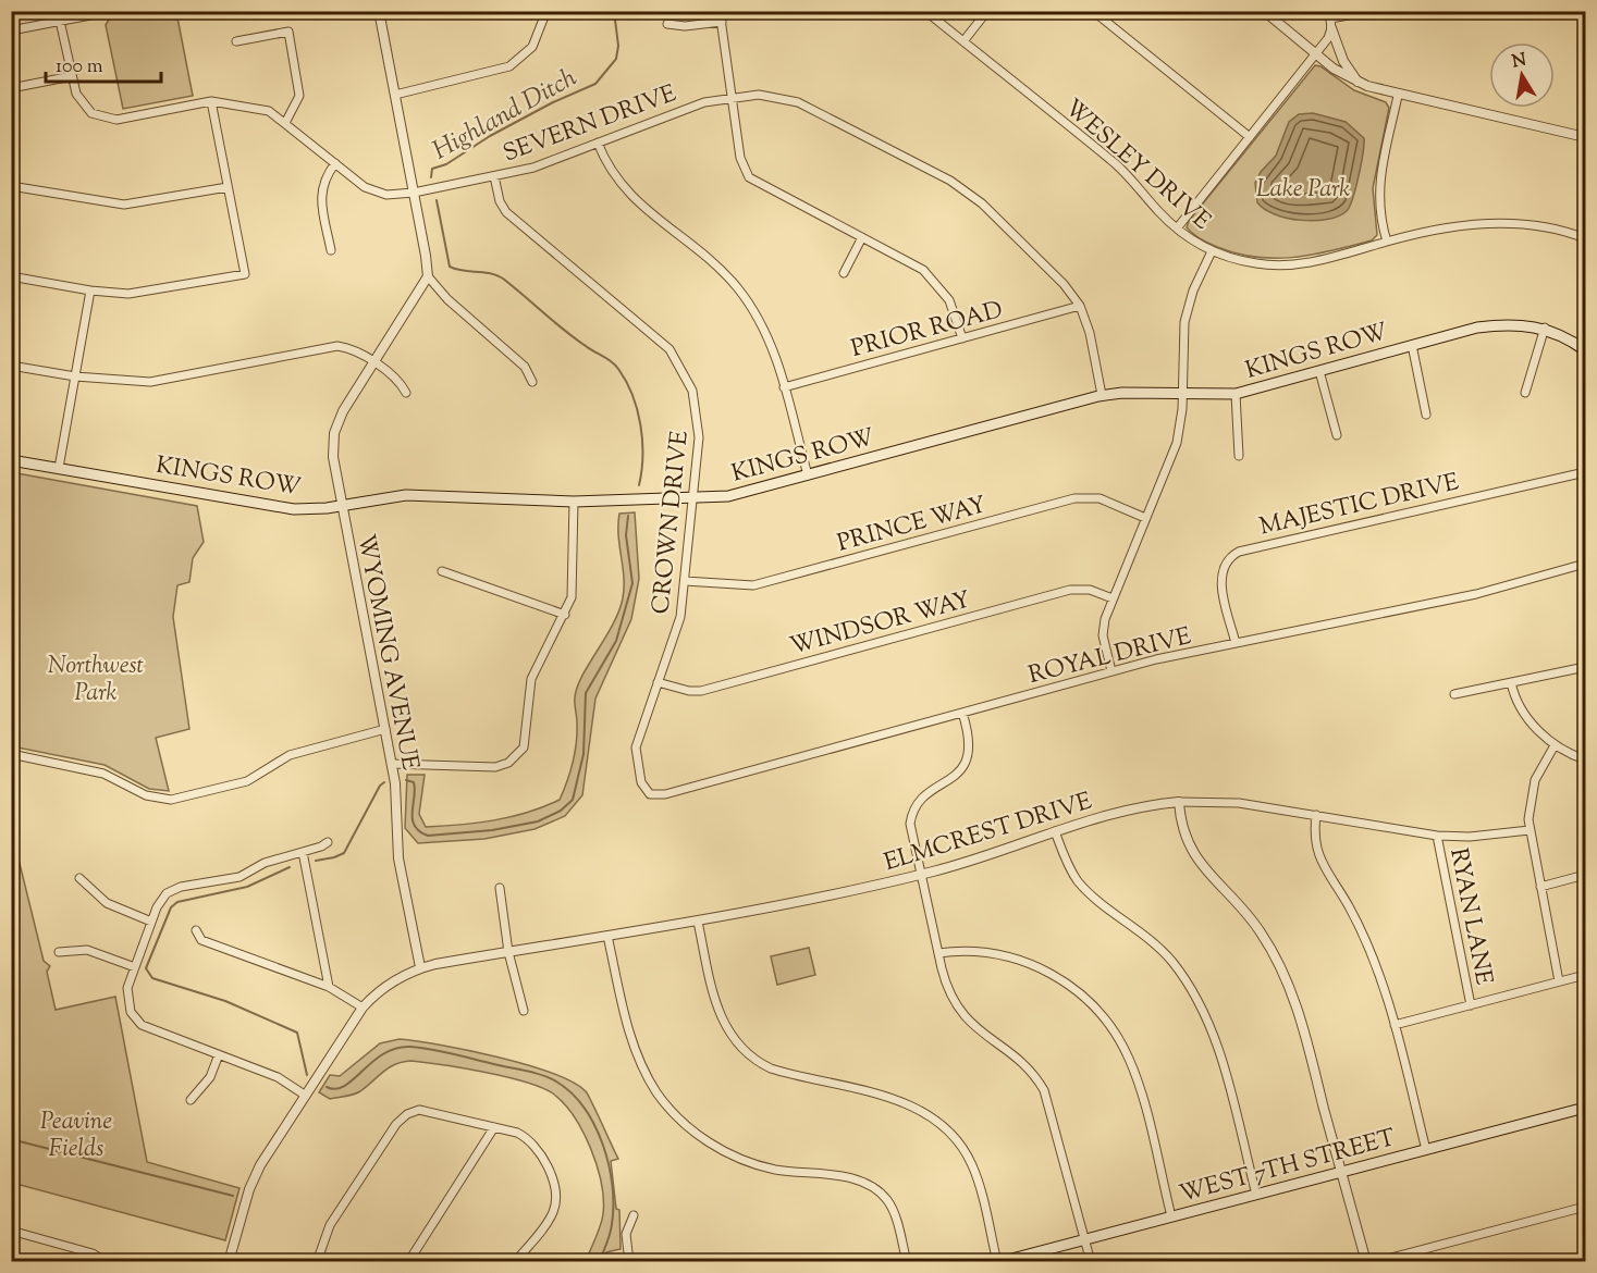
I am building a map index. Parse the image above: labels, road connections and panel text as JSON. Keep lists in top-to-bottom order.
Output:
{
  "streets": {
    "main road": ["KINGS ROW", "WEST 7TH STREET"],
    "street": [
      "SEVERN DRIVE",
      "WESLEY DRIVE",
      "PRIOR ROAD",
      "MAJESTIC DRIVE",
      "CROWN DRIVE",
      "PRINCE WAY",
      "WINDSOR WAY",
      "WYOMING AVENUE",
      "ROYAL DRIVE",
      "ELMCREST DRIVE",
      "RYAN LANE"
    ]
  },
  "crossings": [
    ["SEVERN DRIVE", "PRIOR ROAD"],
    ["SEVERN DRIVE", "KINGS ROW"],
    ["SEVERN DRIVE", "CROWN DRIVE"],
    ["KINGS ROW", "CROWN DRIVE"],
    ["KINGS ROW", "WYOMING AVENUE"],
    ["MAJESTIC DRIVE", "ROYAL DRIVE"],
    ["CROWN DRIVE", "PRINCE WAY"],
    ["CROWN DRIVE", "WINDSOR WAY"],
    ["CROWN DRIVE", "ROYAL DRIVE"],
    ["WYOMING AVENUE", "ELMCREST DRIVE"],
    ["ELMCREST DRIVE", "RYAN LANE"]
  ],
  "water": ["Highland Ditch"],
  "parks": ["Lake Park", "Northwest Park", "Peavine Fields"],
  "scale_bar": "100 m",
  "north": "top"
}
